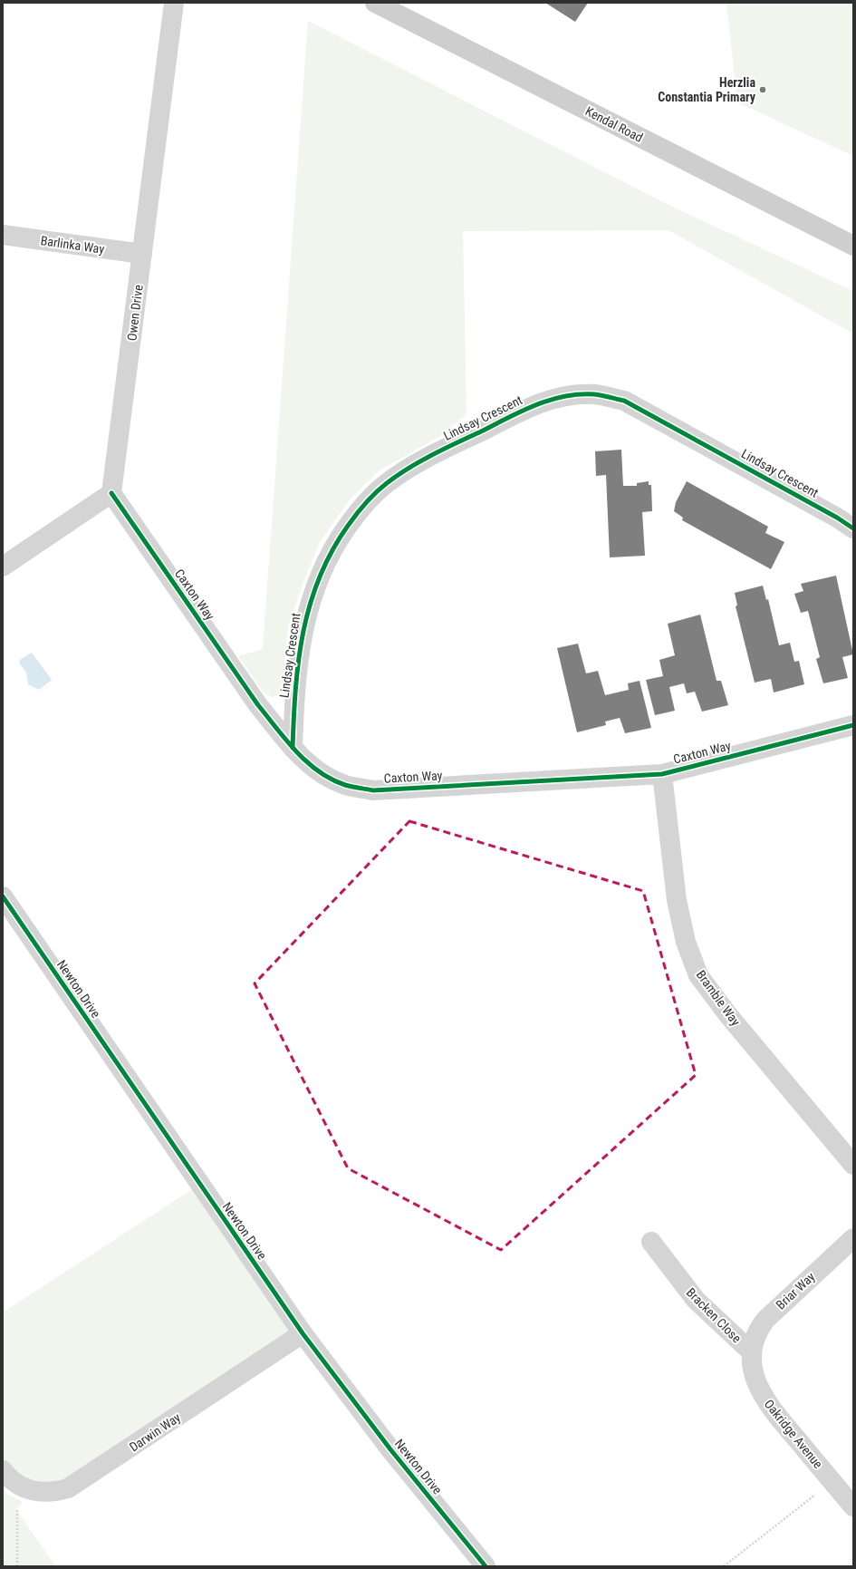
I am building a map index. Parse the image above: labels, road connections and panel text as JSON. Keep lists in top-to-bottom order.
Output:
{
  "streets": {
    "main road": ["Kendal Road"],
    "street": [
      "Barlinka Way",
      "Owen Drive",
      "Lindsay Crescent",
      "Caxton Way",
      "Newton Drive",
      "Bramble Way",
      "Briar Way",
      "Bracken Close",
      "Darwin Way",
      "Oakridge Avenue"
    ]
  },
  "crossings": [
    ["Barlinka Way", "Owen Drive"],
    ["Owen Drive", "Caxton Way"],
    ["Lindsay Crescent", "Caxton Way"],
    ["Caxton Way", "Bramble Way"],
    ["Newton Drive", "Darwin Way"],
    ["Briar Way", "Bracken Close"],
    ["Briar Way", "Oakridge Avenue"],
    ["Bracken Close", "Oakridge Avenue"]
  ],
  "places": ["Herzlia Constantia Primary"]
}
